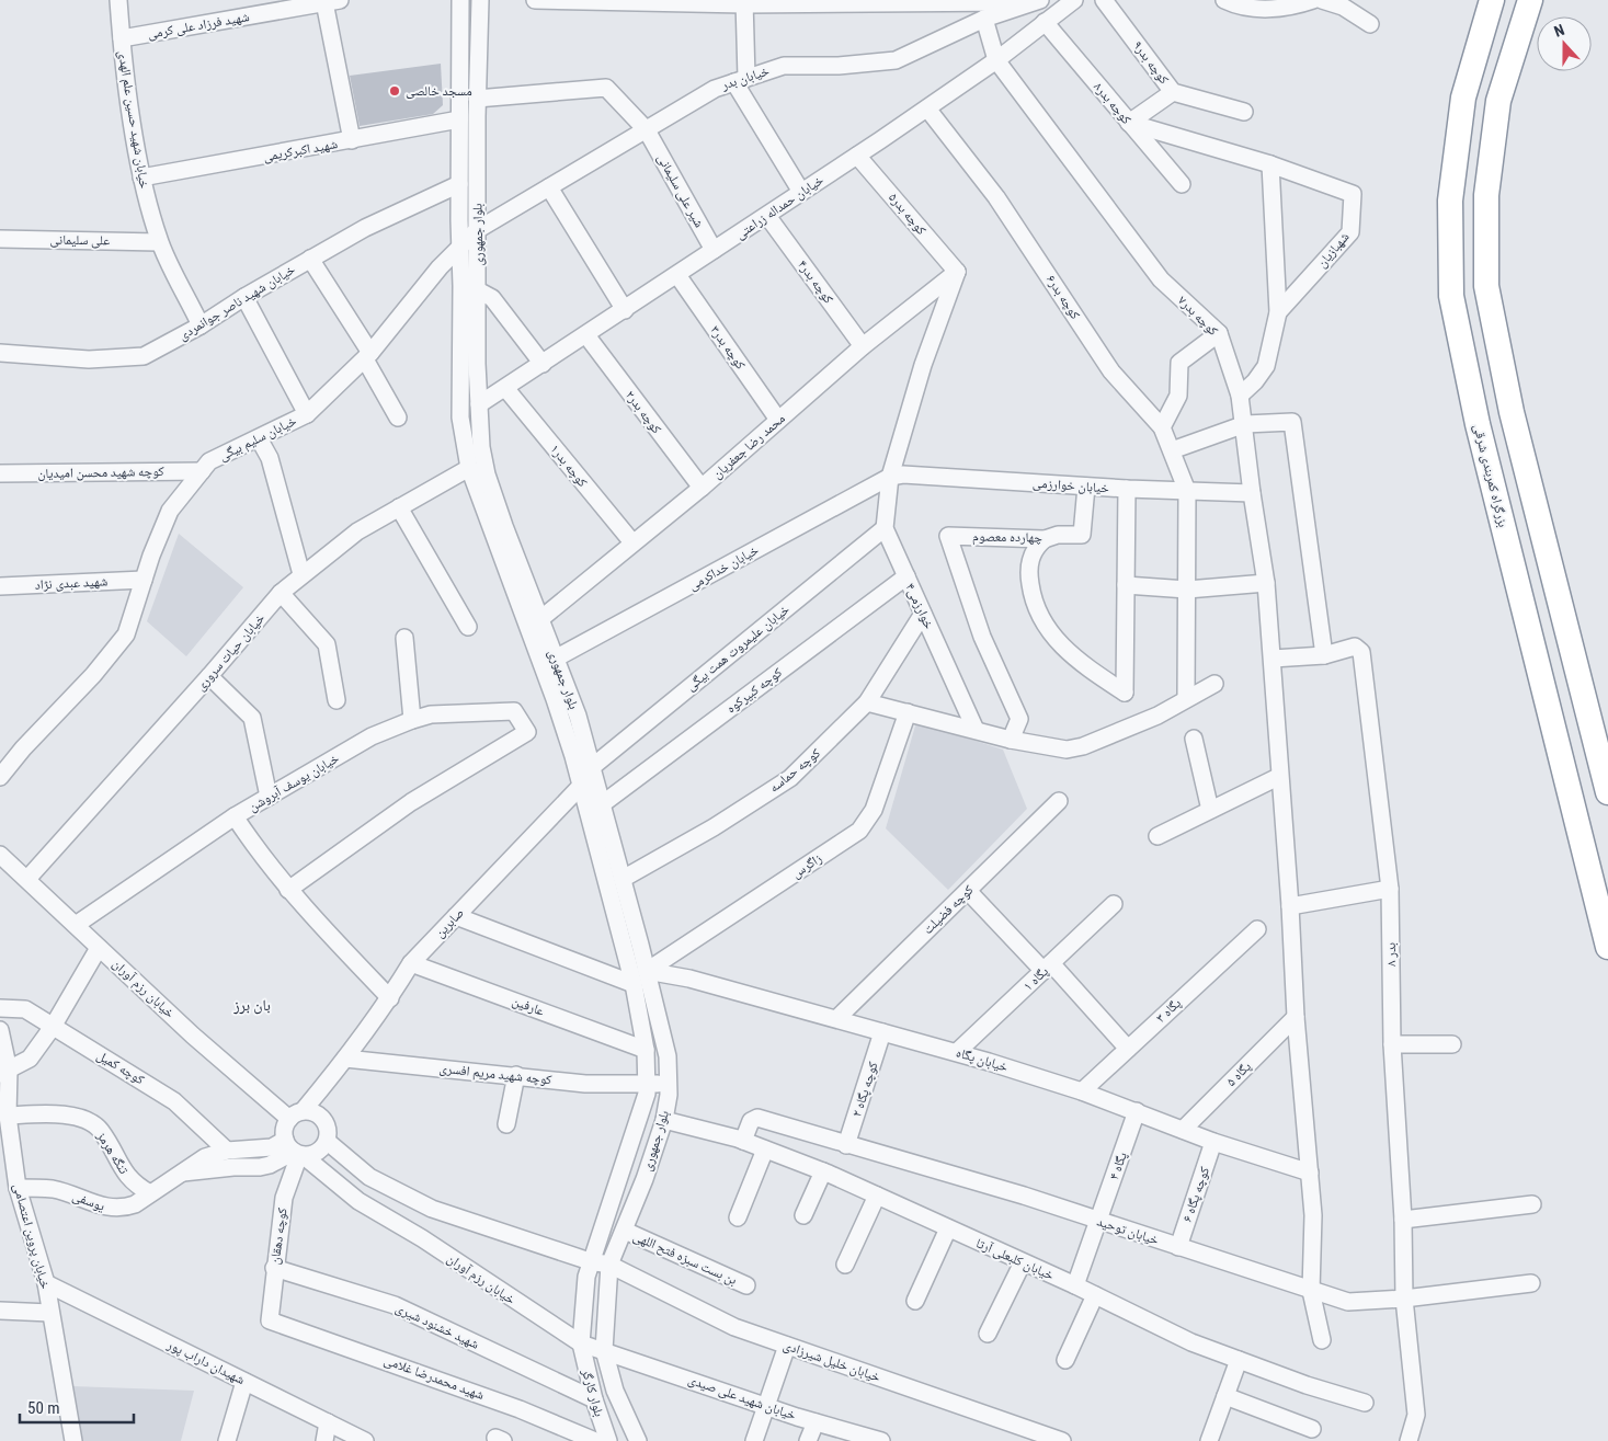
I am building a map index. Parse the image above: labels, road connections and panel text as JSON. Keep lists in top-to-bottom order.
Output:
{
  "streets": {
    "highway": ["بزرگراه کمربندی شرقی"],
    "street": [
      "شهید فرزاد علی کرمی",
      "کوچه بدر۹",
      "خیابان بدر",
      "کوچه بدر۸",
      "خیابان شهید حسین علم الهدی",
      "شهید اکبرکریمی",
      "شیر علی سلیمانی",
      "خیابان حمداله زراعتی",
      "کوچه بدر۵",
      "بلوار جمهوری",
      "علی سلیمانی",
      "شهبازیان",
      "کوچه بدر۴",
      "کوچه بدر۶",
      "خیابان شهید ناصر جوانمردی",
      "کوچه بدر۷",
      "کوچه بدر۳",
      "کوچه بدر۲",
      "خیابان سلیم بیگی",
      "محمد رضا جعفریان",
      "کوچه بدر۱",
      "کوچه شهید محسن امیدیان",
      "خیابان خوارزمی",
      "چهارده معصوم",
      "خیابان خداکرمی",
      "شهید عبدی نژاد",
      "خوارزمی۴",
      "خیابان علیمروت همت بیگی",
      "خیابان حیات سروری",
      "کوچه کبیرکوه",
      "کوچه حماسه",
      "خیابان یوسف آبروشن",
      "زاگرس",
      "کوچه فضیلت",
      "صابرین",
      "بدر ۸",
      "پگاه ۱",
      "خیابان رزم آوران",
      "عارفین",
      "پگاه ۳",
      "خیابان پگاه",
      "کوچه کمیل",
      "کوچه شهید مریم افسری",
      "پگاه ۵",
      "کوچه پگاه ۲",
      "تنگه هرمز",
      "پگاه ۴",
      "کوچه پگاه ۶",
      "یوسفی",
      "خیابان توحید",
      "خیابان پروین اعتصامی",
      "کوچه دهقان",
      "بن بست سبزه فتح اللهی",
      "خیابان کلبعلی آرتا",
      "شهید خشنود شیری",
      "خیابان خلیل شیرزادی",
      "شهیدان داراب پور",
      "شهید محمدرضا غلامی",
      "بلوار کارگر",
      "خیابان شهید علی صیدی"
    ]
  },
  "crossings": [
    ["شهید فرزاد علی کرمی", "خیابان شهید حسین علم الهدی"],
    ["خیابان بدر", "شیر علی سلیمانی"],
    ["خیابان بدر", "بلوار جمهوری"],
    ["خیابان بدر", "خیابان سلیم بیگی"],
    ["کوچه بدر۸", "خیابان حمداله زراعتی"],
    ["خیابان شهید حسین علم الهدی", "شهید اکبرکریمی"],
    ["خیابان شهید حسین علم الهدی", "علی سلیمانی"],
    ["خیابان شهید حسین علم الهدی", "خیابان شهید ناصر جوانمردی"],
    ["شهید اکبرکریمی", "بلوار جمهوری"],
    ["شیر علی سلیمانی", "خیابان حمداله زراعتی"],
    ["شیر علی سلیمانی", "بلوار جمهوری"],
    ["خیابان حمداله زراعتی", "کوچه بدر۵"],
    ["خیابان حمداله زراعتی", "بلوار جمهوری"],
    ["خیابان حمداله زراعتی", "کوچه بدر۴"],
    ["خیابان حمداله زراعتی", "کوچه بدر۶"],
    ["خیابان حمداله زراعتی", "کوچه بدر۷"],
    ["خیابان حمداله زراعتی", "کوچه بدر۳"],
    ["خیابان حمداله زراعتی", "کوچه بدر۲"],
    ["خیابان حمداله زراعتی", "کوچه بدر۱"],
    ["کوچه بدر۵", "محمد رضا جعفریان"],
    ["کوچه بدر۵", "خوارزمی۴"],
    ["بلوار جمهوری", "خیابان شهید ناصر جوانمردی"],
    ["بلوار جمهوری", "خیابان سلیم بیگی"],
    ["بلوار جمهوری", "محمد رضا جعفریان"],
    ["بلوار جمهوری", "خیابان خداکرمی"],
    ["بلوار جمهوری", "خیابان علیمروت همت بیگی"],
    ["بلوار جمهوری", "خیابان حیات سروری"],
    ["بلوار جمهوری", "کوچه کبیرکوه"],
    ["بلوار جمهوری", "کوچه حماسه"],
    ["بلوار جمهوری", "زاگرس"],
    ["بلوار جمهوری", "صابرین"],
    ["بلوار جمهوری", "خیابان رزم آوران"],
    ["بلوار جمهوری", "عارفین"],
    ["بلوار جمهوری", "خیابان پگاه"],
    ["بلوار جمهوری", "کوچه شهید مریم افسری"],
    ["بلوار جمهوری", "بن بست سبزه فتح اللهی"],
    ["بلوار جمهوری", "خیابان کلبعلی آرتا"],
    ["بلوار جمهوری", "خیابان خلیل شیرزادی"],
    ["بلوار جمهوری", "بلوار کارگر"],
    ["بلوار جمهوری", "خیابان شهید علی صیدی"],
    ["کوچه بدر۴", "محمد رضا جعفریان"],
    ["کوچه بدر۶", "خیابان خوارزمی"],
    ["کوچه بدر۷", "خیابان خوارزمی"],
    ["کوچه بدر۷", "خیابان پگاه"],
    ["کوچه بدر۷", "پگاه ۵"],
    ["کوچه بدر۷", "خیابان توحید"],
    ["کوچه بدر۳", "محمد رضا جعفریان"],
    ["کوچه بدر۲", "محمد رضا جعفریان"],
    ["خیابان سلیم بیگی", "کوچه شهید محسن امیدیان"],
    ["خیابان سلیم بیگی", "شهید عبدی نژاد"],
    ["محمد رضا جعفریان", "کوچه بدر۱"],
    ["محمد رضا جعفریان", "خوارزمی۴"],
    ["خیابان خوارزمی", "چهارده معصوم"],
    ["خیابان خوارزمی", "خیابان خداکرمی"],
    ["خیابان خوارزمی", "خوارزمی۴"],
    ["خیابان خداکرمی", "خوارزمی۴"],
    ["خوارزمی۴", "خیابان علیمروت همت بیگی"],
    ["خوارزمی۴", "کوچه کبیرکوه"],
    ["خوارزمی۴", "کوچه حماسه"],
    ["خیابان حیات سروری", "خیابان رزم آوران"],
    ["خیابان یوسف آبروشن", "خیابان رزم آوران"],
    ["زاگرس", "خیابان پگاه"],
    ["کوچه فضیلت", "خیابان پگاه"],
    ["صابرین", "خیابان رزم آوران"],
    ["صابرین", "عارفین"],
    ["صابرین", "کوچه شهید مریم افسری"],
    ["صابرین", "یوسفی"],
    ["صابرین", "کوچه دهقان"],
    ["بدر ۸", "خیابان توحید"],
    ["پگاه ۱", "خیابان پگاه"],
    ["خیابان رزم آوران", "یوسفی"],
    ["خیابان رزم آوران", "کوچه دهقان"],
    ["خیابان رزم آوران", "بلوار کارگر"],
    ["خیابان رزم آوران", "خیابان شهید علی صیدی"],
    ["پگاه ۳", "خیابان پگاه"],
    ["خیابان پگاه", "پگاه ۵"],
    ["خیابان پگاه", "کوچه پگاه ۲"],
    ["خیابان پگاه", "پگاه ۴"],
    ["خیابان پگاه", "کوچه پگاه ۶"],
    ["کوچه کمیل", "یوسفی"],
    ["کوچه پگاه ۲", "خیابان توحید"],
    ["تنگه هرمز", "یوسفی"],
    ["تنگه هرمز", "خیابان پروین اعتصامی"],
    ["پگاه ۴", "خیابان توحید"],
    ["پگاه ۴", "خیابان کلبعلی آرتا"],
    ["کوچه پگاه ۶", "خیابان توحید"],
    ["یوسفی", "خیابان پروین اعتصامی"],
    ["یوسفی", "کوچه دهقان"],
    ["خیابان توحید", "خیابان کلبعلی آرتا"],
    ["خیابان پروین اعتصامی", "شهیدان داراب پور"],
    ["کوچه دهقان", "شهید خشنود شیری"],
    ["کوچه دهقان", "شهید محمدرضا غلامی"],
    ["شهید خشنود شیری", "بلوار کارگر"],
    ["بلوار کارگر", "خیابان شهید علی صیدی"]
  ],
  "districts": ["بان برز"],
  "places": ["مسجد خالصی"],
  "scale_bar": "50 m",
  "north": "top"
}
